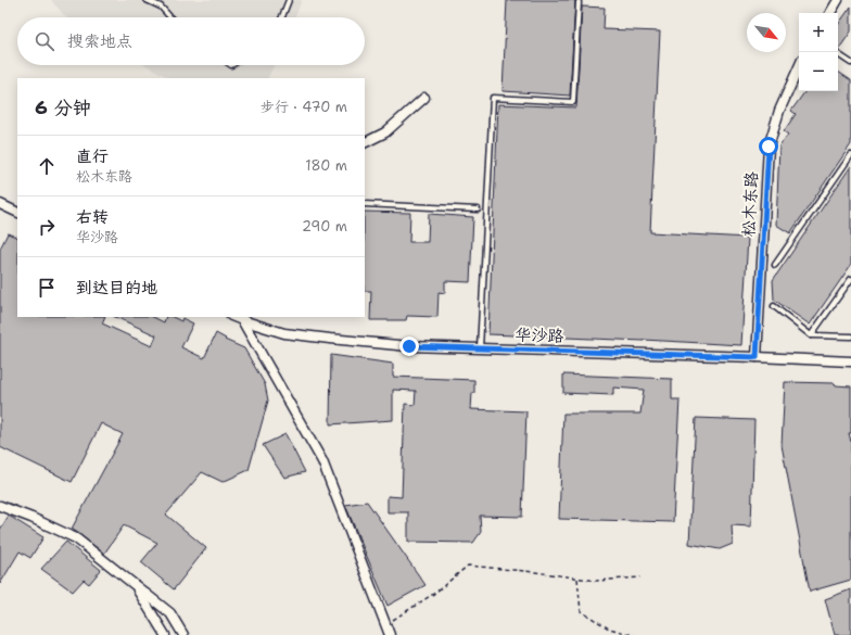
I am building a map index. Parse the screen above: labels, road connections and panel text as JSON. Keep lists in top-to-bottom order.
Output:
{
  "streets": {
    "street": ["松木东路", "华沙路"]
  },
  "crossings": [
    ["松木东路", "华沙路"]
  ],
  "north": "bottom right",
  "page": {
    "map_buttons": ["+", "−"],
    "search": "搜索地点",
    "heading": ["6 分钟", "步行 · 470 m"],
    "list": [
      ["直行", "松木东路", "180 m"],
      ["右转", "华沙路", "290 m"],
      "到达目的地"
    ]
  }
}
